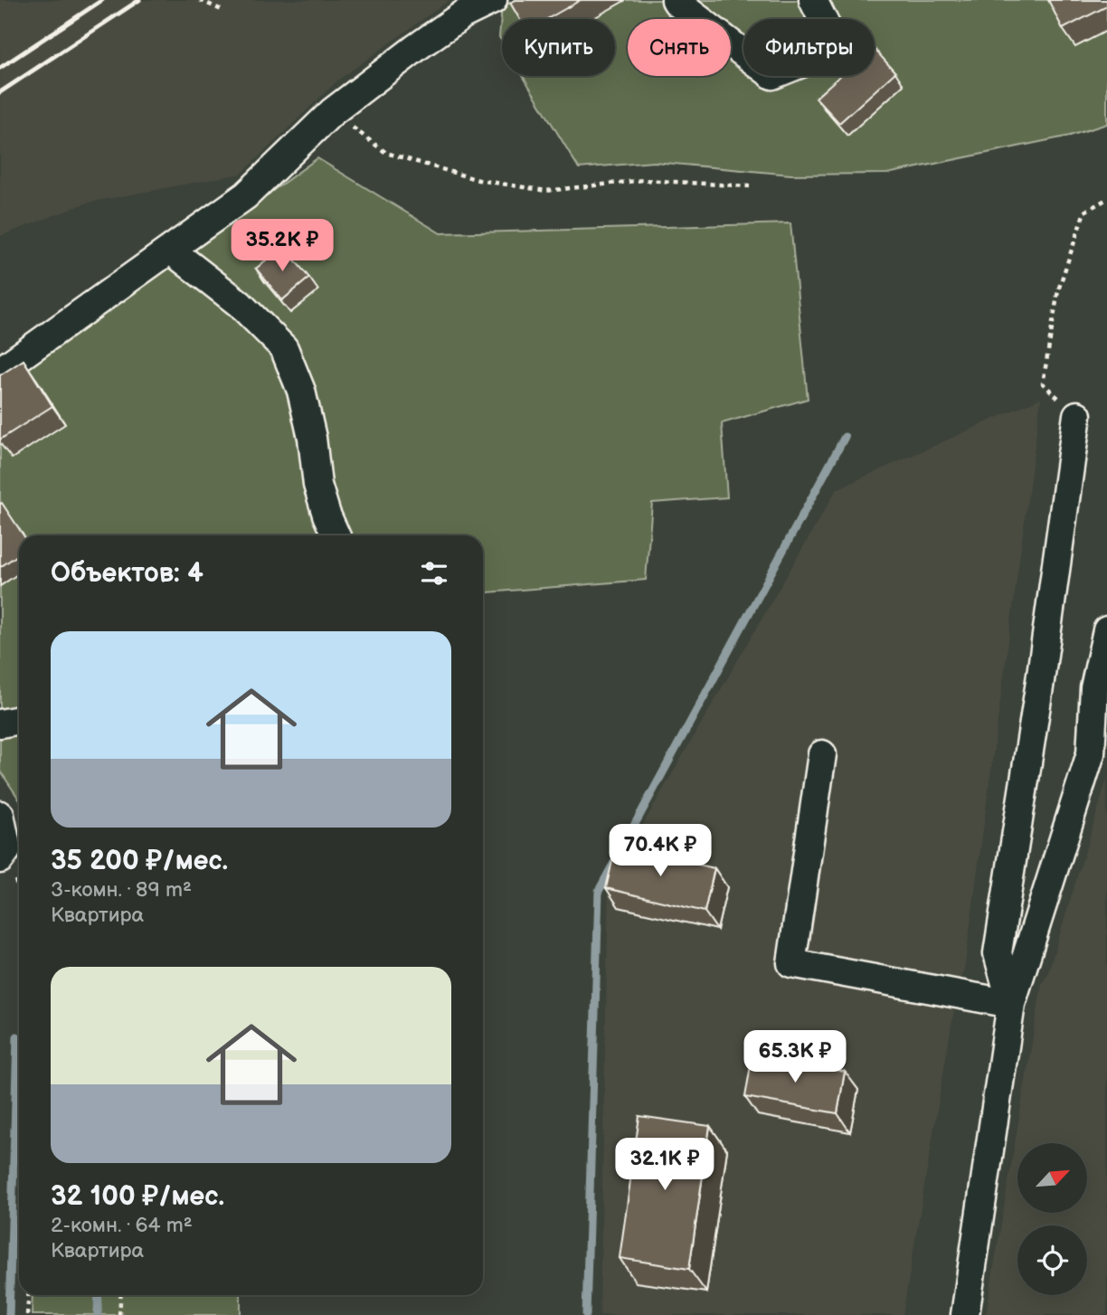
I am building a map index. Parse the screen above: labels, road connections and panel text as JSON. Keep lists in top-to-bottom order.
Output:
{
  "north": "top right",
  "page": {
    "chip": ["Купить", "Снять", "Фильтры"],
    "price": [
      "35.2K ₽",
      "70.4K ₽",
      "65.3K ₽",
      "32.1K ₽"
    ],
    "heading": "Объектов: 4",
    "list": [
      {
        "name": "35 200 ₽/мес.",
        "note": "3-комн. · 89 m² · Квартира"
      },
      {
        "name": "32 100 ₽/мес.",
        "note": "2-комн. · 64 m² · Квартира"
      }
    ]
  }
}
